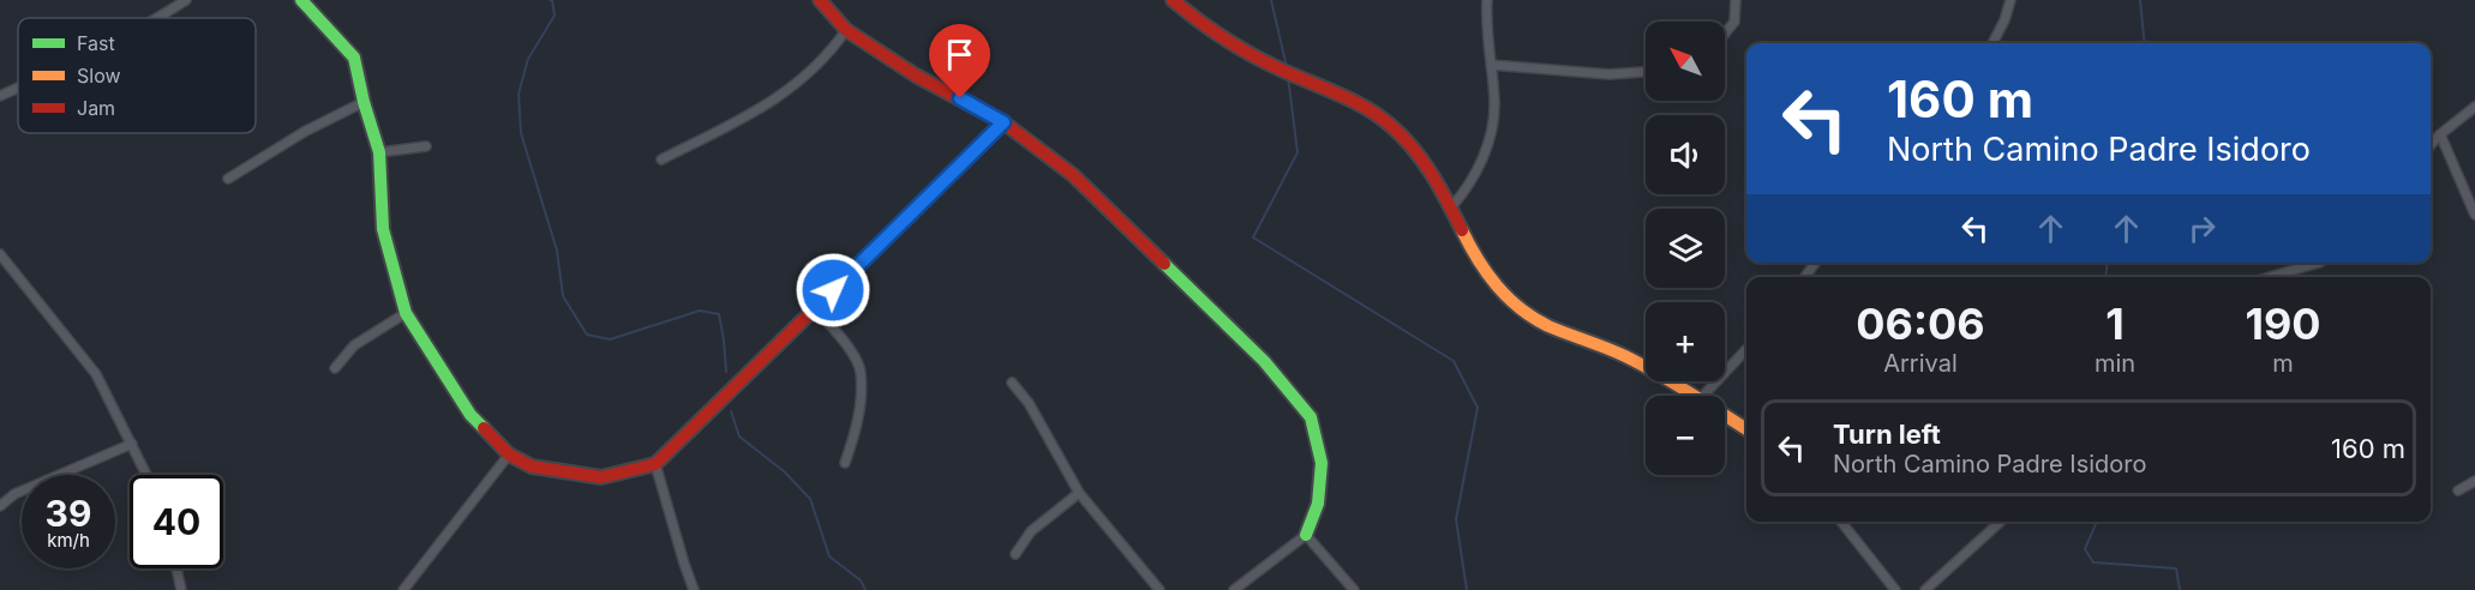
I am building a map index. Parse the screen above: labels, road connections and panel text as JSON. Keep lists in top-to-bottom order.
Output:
{
  "legend": ["Fast", "Slow", "Jam"],
  "north": "top left",
  "page": {
    "map_buttons": ["+", "−"],
    "turn": ["160 m", "North Camino Padre Isidoro"],
    "eta": [
      "06:06",
      "Arrival",
      "1",
      "min",
      "190",
      "m"
    ],
    "list": [
      {
        "name": "Turn left",
        "note": "North Camino Padre Isidoro",
        "value": "160 m"
      }
    ],
    "speed": "39 km/h",
    "limit": "40"
  }
}
